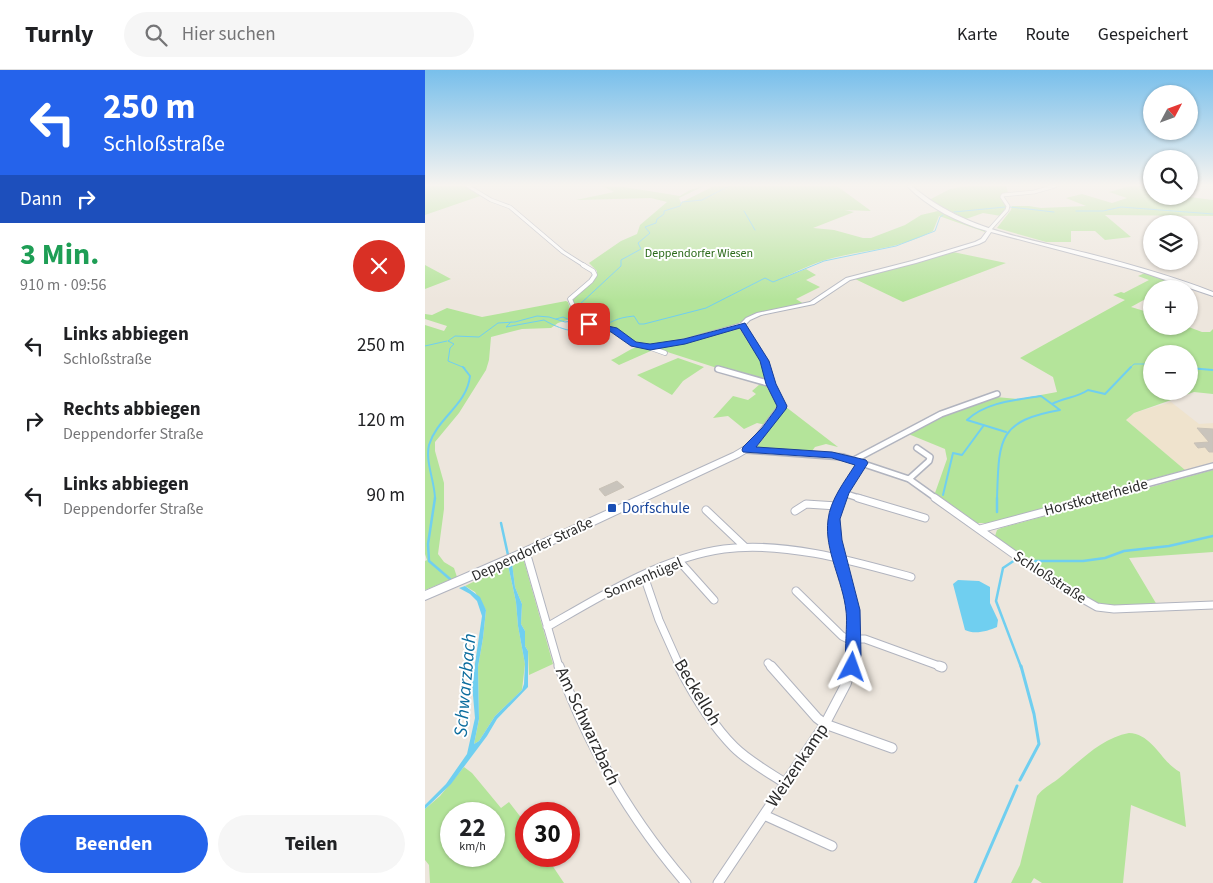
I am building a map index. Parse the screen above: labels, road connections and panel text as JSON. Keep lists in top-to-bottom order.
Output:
{
  "streets": {
    "street": [
      "Horstkotterheide",
      "Deppendorfer Straße",
      "Schloßstraße",
      "Sonnenhügel",
      "Beckelloh",
      "Am Schwarzbach",
      "Weizenkamp"
    ]
  },
  "crossings": [
    ["Horstkotterheide", "Schloßstraße"],
    ["Deppendorfer Straße", "Schloßstraße"],
    ["Deppendorfer Straße", "Am Schwarzbach"],
    ["Schloßstraße", "Weizenkamp"],
    ["Sonnenhügel", "Beckelloh"],
    ["Sonnenhügel", "Am Schwarzbach"],
    ["Sonnenhügel", "Weizenkamp"],
    ["Beckelloh", "Weizenkamp"]
  ],
  "water": ["Schwarzbach"],
  "parks": ["Deppendorfer Wiesen"],
  "places": {
    "transit": ["Dorfschule"]
  },
  "north": "top right",
  "page": {
    "header": "Turnly",
    "search": "Hier suchen",
    "nav": ["Karte", "Route", "Gespeichert"],
    "turn": ["250 m", "Schloßstraße"],
    "map_buttons": ["+", "−"],
    "then": "Dann",
    "heading": ["3 Min.", "910 m · 09:56"],
    "list": [
      {
        "name": "Links abbiegen",
        "note": "Schloßstraße",
        "value": "250 m"
      },
      {
        "name": "Rechts abbiegen",
        "note": "Deppendorfer Straße",
        "value": "120 m"
      },
      {
        "name": "Links abbiegen",
        "note": "Deppendorfer Straße",
        "value": "90 m"
      }
    ],
    "speed": "22 km/h",
    "limit": "30",
    "buttons": ["Beenden", "Teilen"]
  }
}
